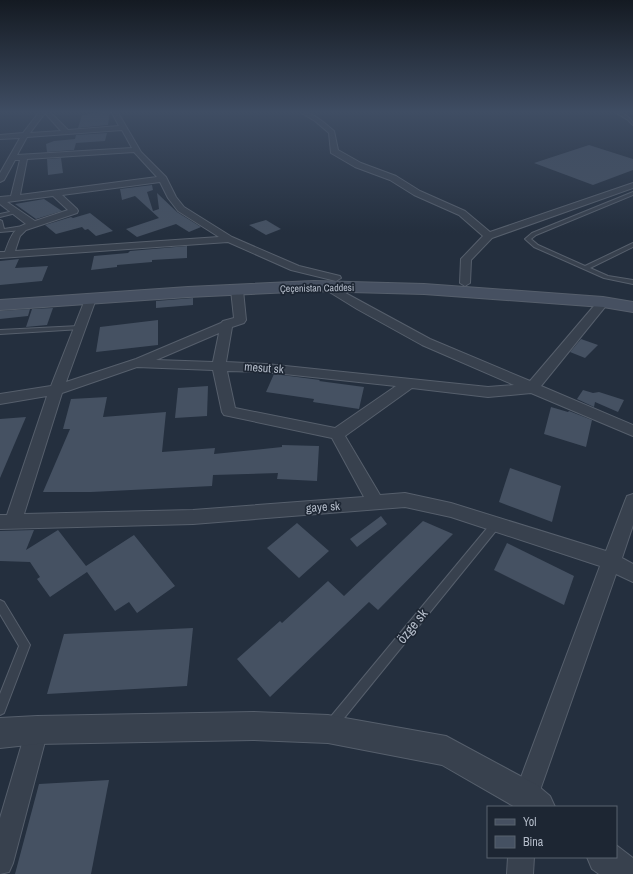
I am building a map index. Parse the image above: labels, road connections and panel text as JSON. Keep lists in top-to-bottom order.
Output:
{
  "streets": {
    "main road": ["Çeçenistan Caddesi"],
    "street": ["mesut sk", "gaye sk"],
    "lane": ["özge sk"]
  },
  "crossings": [
    ["gaye sk", "özge sk"]
  ],
  "legend": ["Yol", "Bina"]
}
